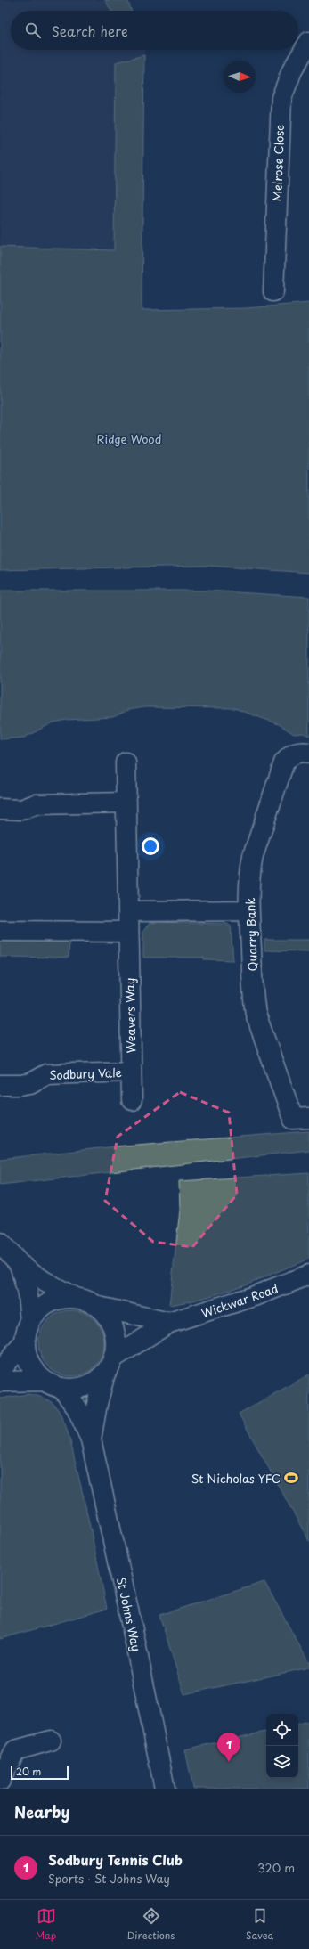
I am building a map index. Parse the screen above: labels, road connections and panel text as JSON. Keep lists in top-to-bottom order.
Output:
{
  "streets": {
    "street": [
      "Melrose Close",
      "Quarry Bank",
      "Weavers Way",
      "Sodbury Vale",
      "Wickwar Road",
      "St Johns Way"
    ]
  },
  "crossings": [
    ["Weavers Way", "Sodbury Vale"],
    ["Wickwar Road", "St Johns Way"]
  ],
  "parks": ["Ridge Wood"],
  "places": {
    "sports": ["St Nicholas YFC"]
  },
  "scale_bar": "20 m",
  "north": "right",
  "page": {
    "search": "Search here",
    "pins": "1",
    "scale": "20 m",
    "heading": "Nearby",
    "list": [
      {
        "mark": "1",
        "name": "Sodbury Tennis Club",
        "note": "Sports · St Johns Way",
        "value": "320 m"
      }
    ],
    "nav": ["Map", "Directions", "Saved"]
  }
}
